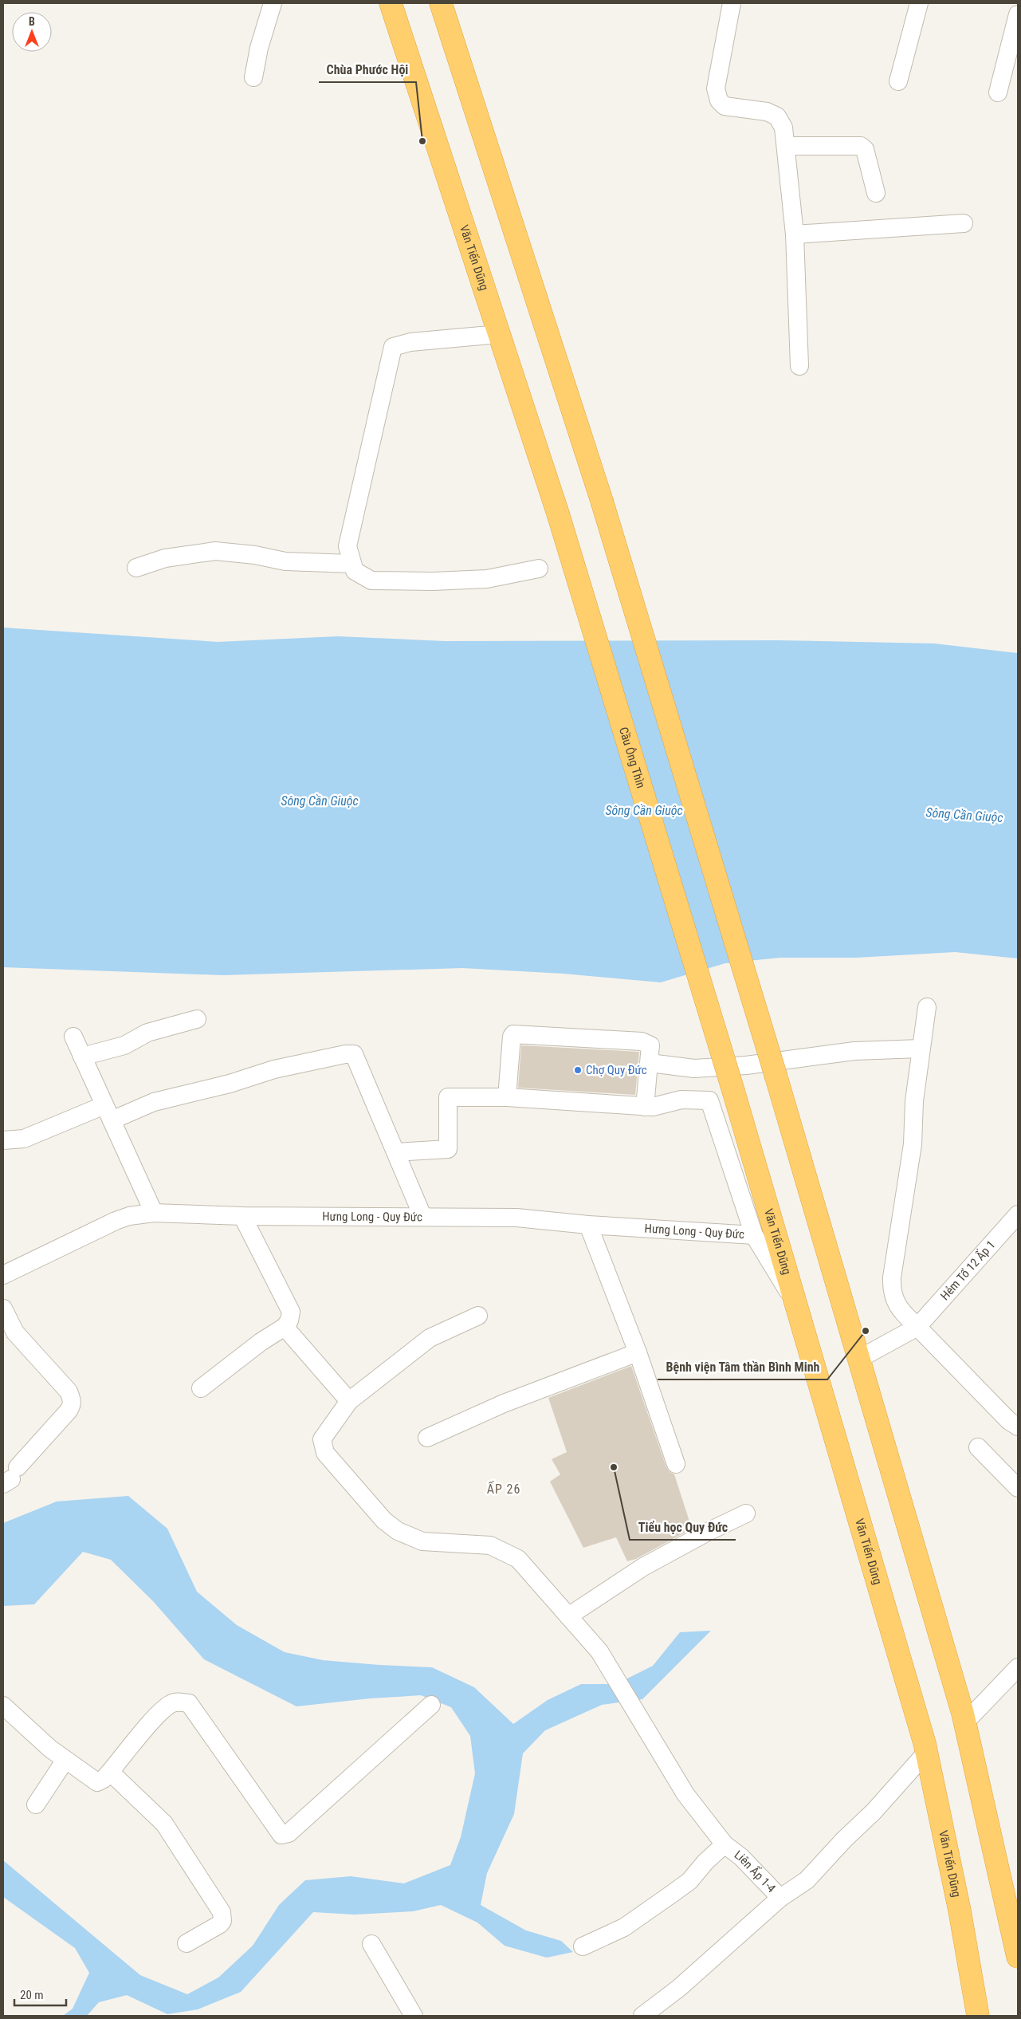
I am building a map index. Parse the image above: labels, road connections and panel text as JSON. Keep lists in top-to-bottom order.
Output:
{
  "streets": {
    "highway": ["Văn Tiến Dũng", "Cầu Ông Thìn"],
    "street": ["Hưng Long - Quy Đức", "Hẻm Tổ 12 Ấp 1", "Liên Ấp 1-4"]
  },
  "crossings": [
    ["Văn Tiến Dũng", "Cầu Ông Thìn"],
    ["Văn Tiến Dũng", "Liên Ấp 1-4"]
  ],
  "districts": ["ẤP 26"],
  "water": ["Sông Cần Giuộc"],
  "places": [
    "Chùa Phước Hội",
    "Chợ Quy Đức",
    "Bệnh viện Tâm thần Bình Minh",
    "Tiểu học Quy Đức"
  ],
  "scale_bar": "20 m",
  "north": "top"
}
